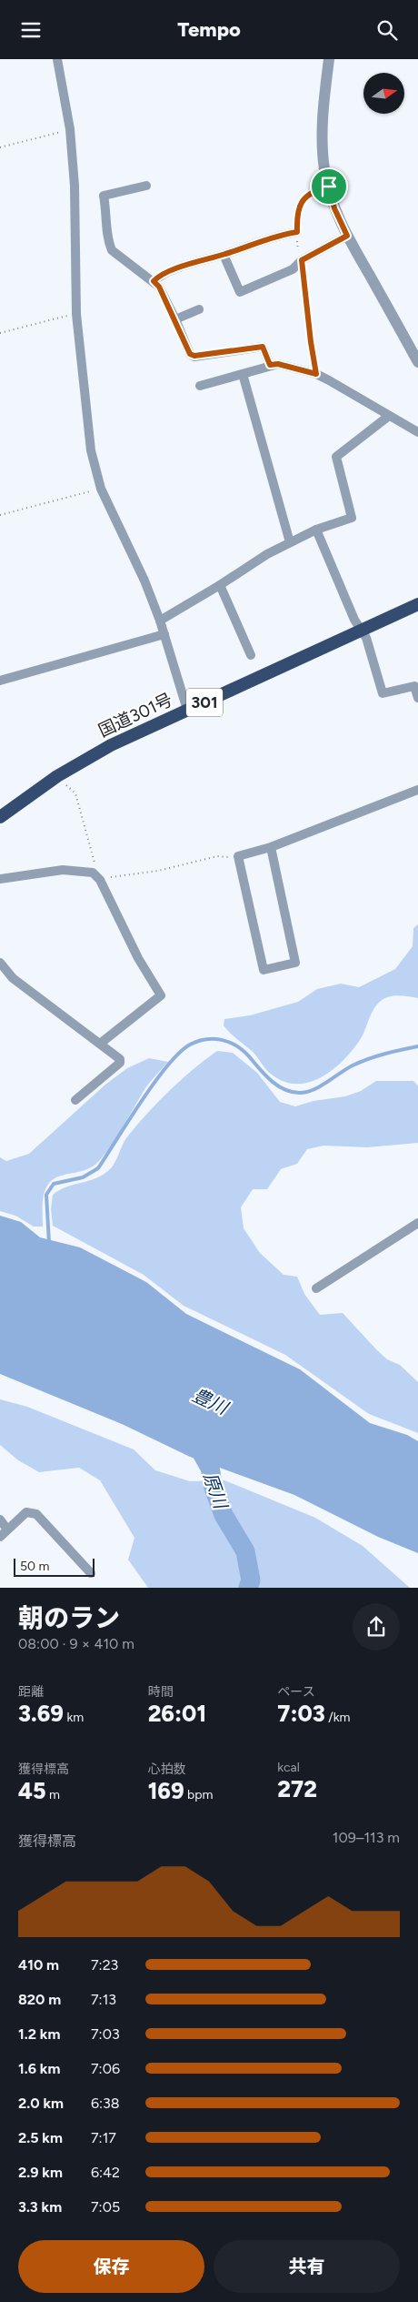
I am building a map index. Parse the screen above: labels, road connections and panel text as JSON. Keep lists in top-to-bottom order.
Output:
{
  "streets": {
    "highway": ["301", "国道301号"]
  },
  "water": ["豊川", "原川"],
  "scale_bar": "50 m",
  "north": "right",
  "page": {
    "header": "Tempo",
    "scale": "50 m",
    "heading": ["朝のラン", "08:00 · 9 × 410 m"],
    "stats": [
      ["距離", "3.69 km"],
      ["時間", "26:01"],
      ["ペース", "7:03 /km"],
      ["獲得標高", "45 m"],
      ["心拍数", "169 bpm"],
      ["kcal", "272"]
    ],
    "chart": ["獲得標高", "109–113 m"],
    "list": [
      {
        "name": "410 m",
        "note": "7:23"
      },
      {
        "name": "820 m",
        "note": "7:13"
      },
      {
        "name": "1.2 km",
        "note": "7:03"
      },
      {
        "name": "1.6 km",
        "note": "7:06"
      },
      {
        "name": "2.0 km",
        "note": "6:38"
      },
      {
        "name": "2.5 km",
        "note": "7:17"
      },
      {
        "name": "2.9 km",
        "note": "6:42"
      },
      {
        "name": "3.3 km",
        "note": "7:05"
      }
    ],
    "buttons": ["保存", "共有"]
  }
}
